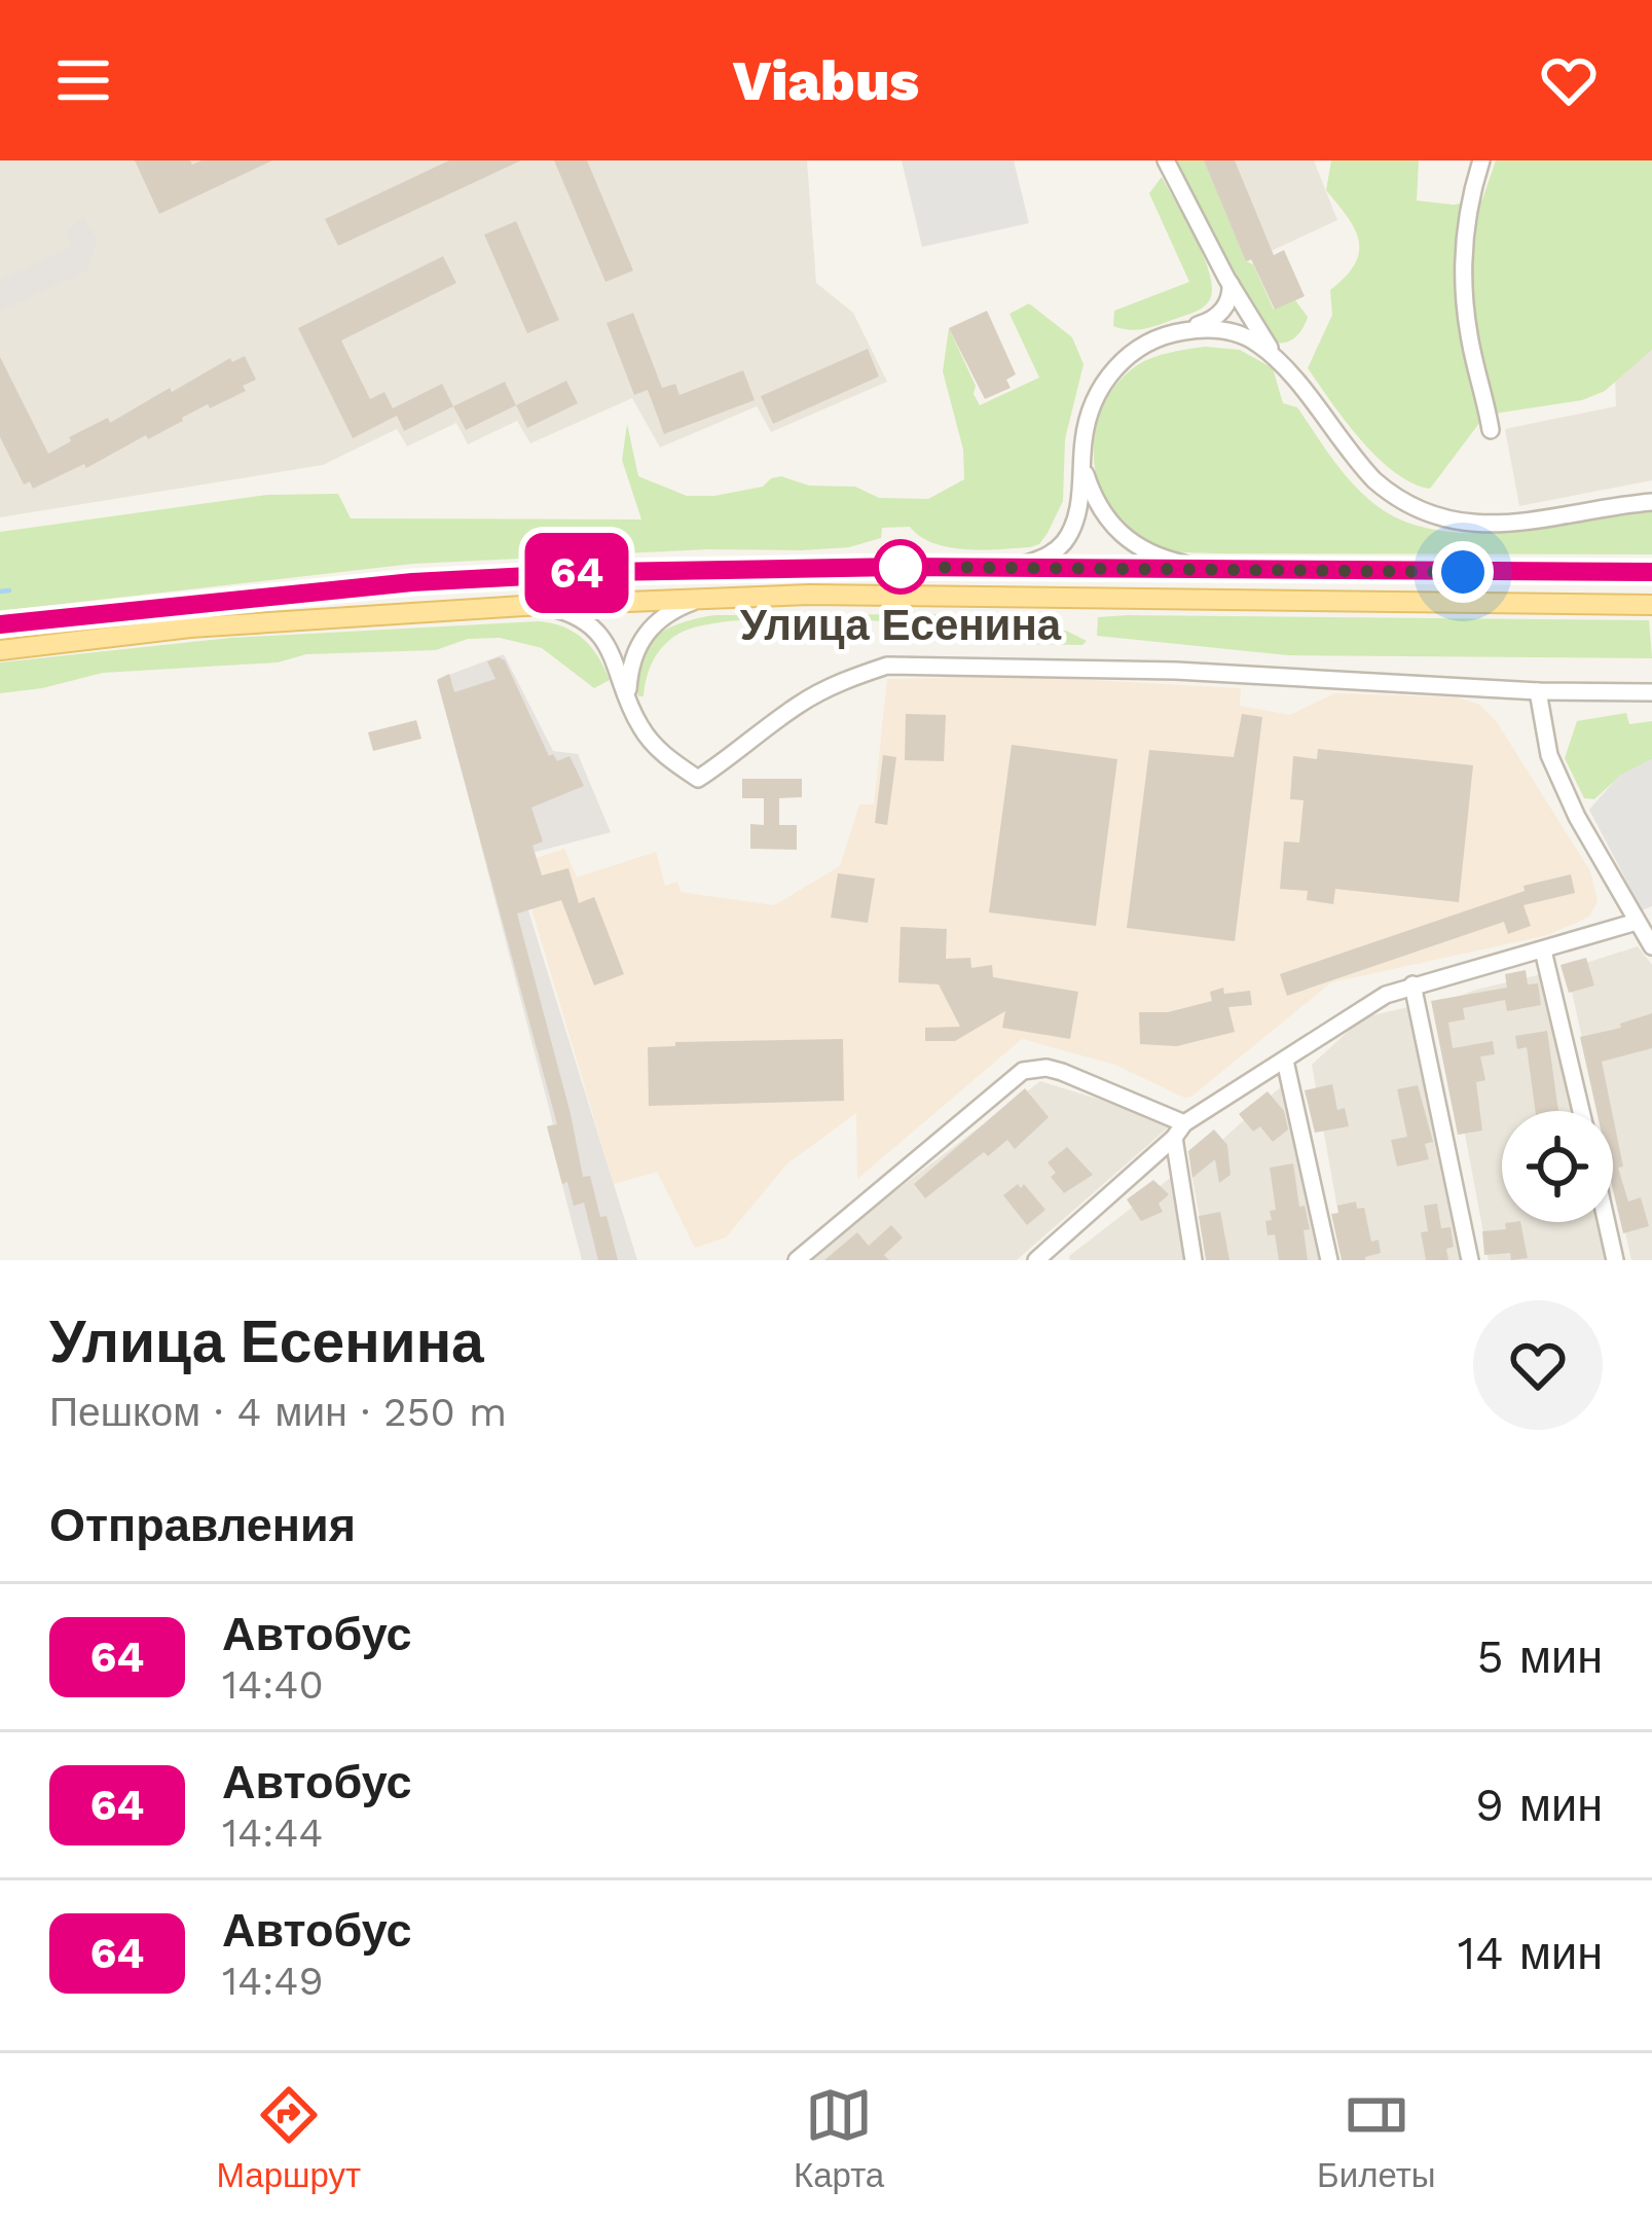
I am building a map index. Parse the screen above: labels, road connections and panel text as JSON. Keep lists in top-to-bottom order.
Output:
{
  "places": ["Улица Есенина"],
  "lines": ["bus line 64"],
  "page": {
    "header": "Viabus",
    "on_map": "64",
    "heading": [
      ["Улица Есенина", "Пешком · 4 мин · 250 m"],
      "Отправления"
    ],
    "list": [
      {
        "mark": "64",
        "name": "Автобус",
        "note": "14:40",
        "value": "5 мин"
      },
      {
        "mark": "64",
        "name": "Автобус",
        "note": "14:44",
        "value": "9 мин"
      },
      {
        "mark": "64",
        "name": "Автобус",
        "note": "14:49",
        "value": "14 мин"
      }
    ],
    "tabs": ["Маршрут", "Карта", "Билеты"]
  }
}
